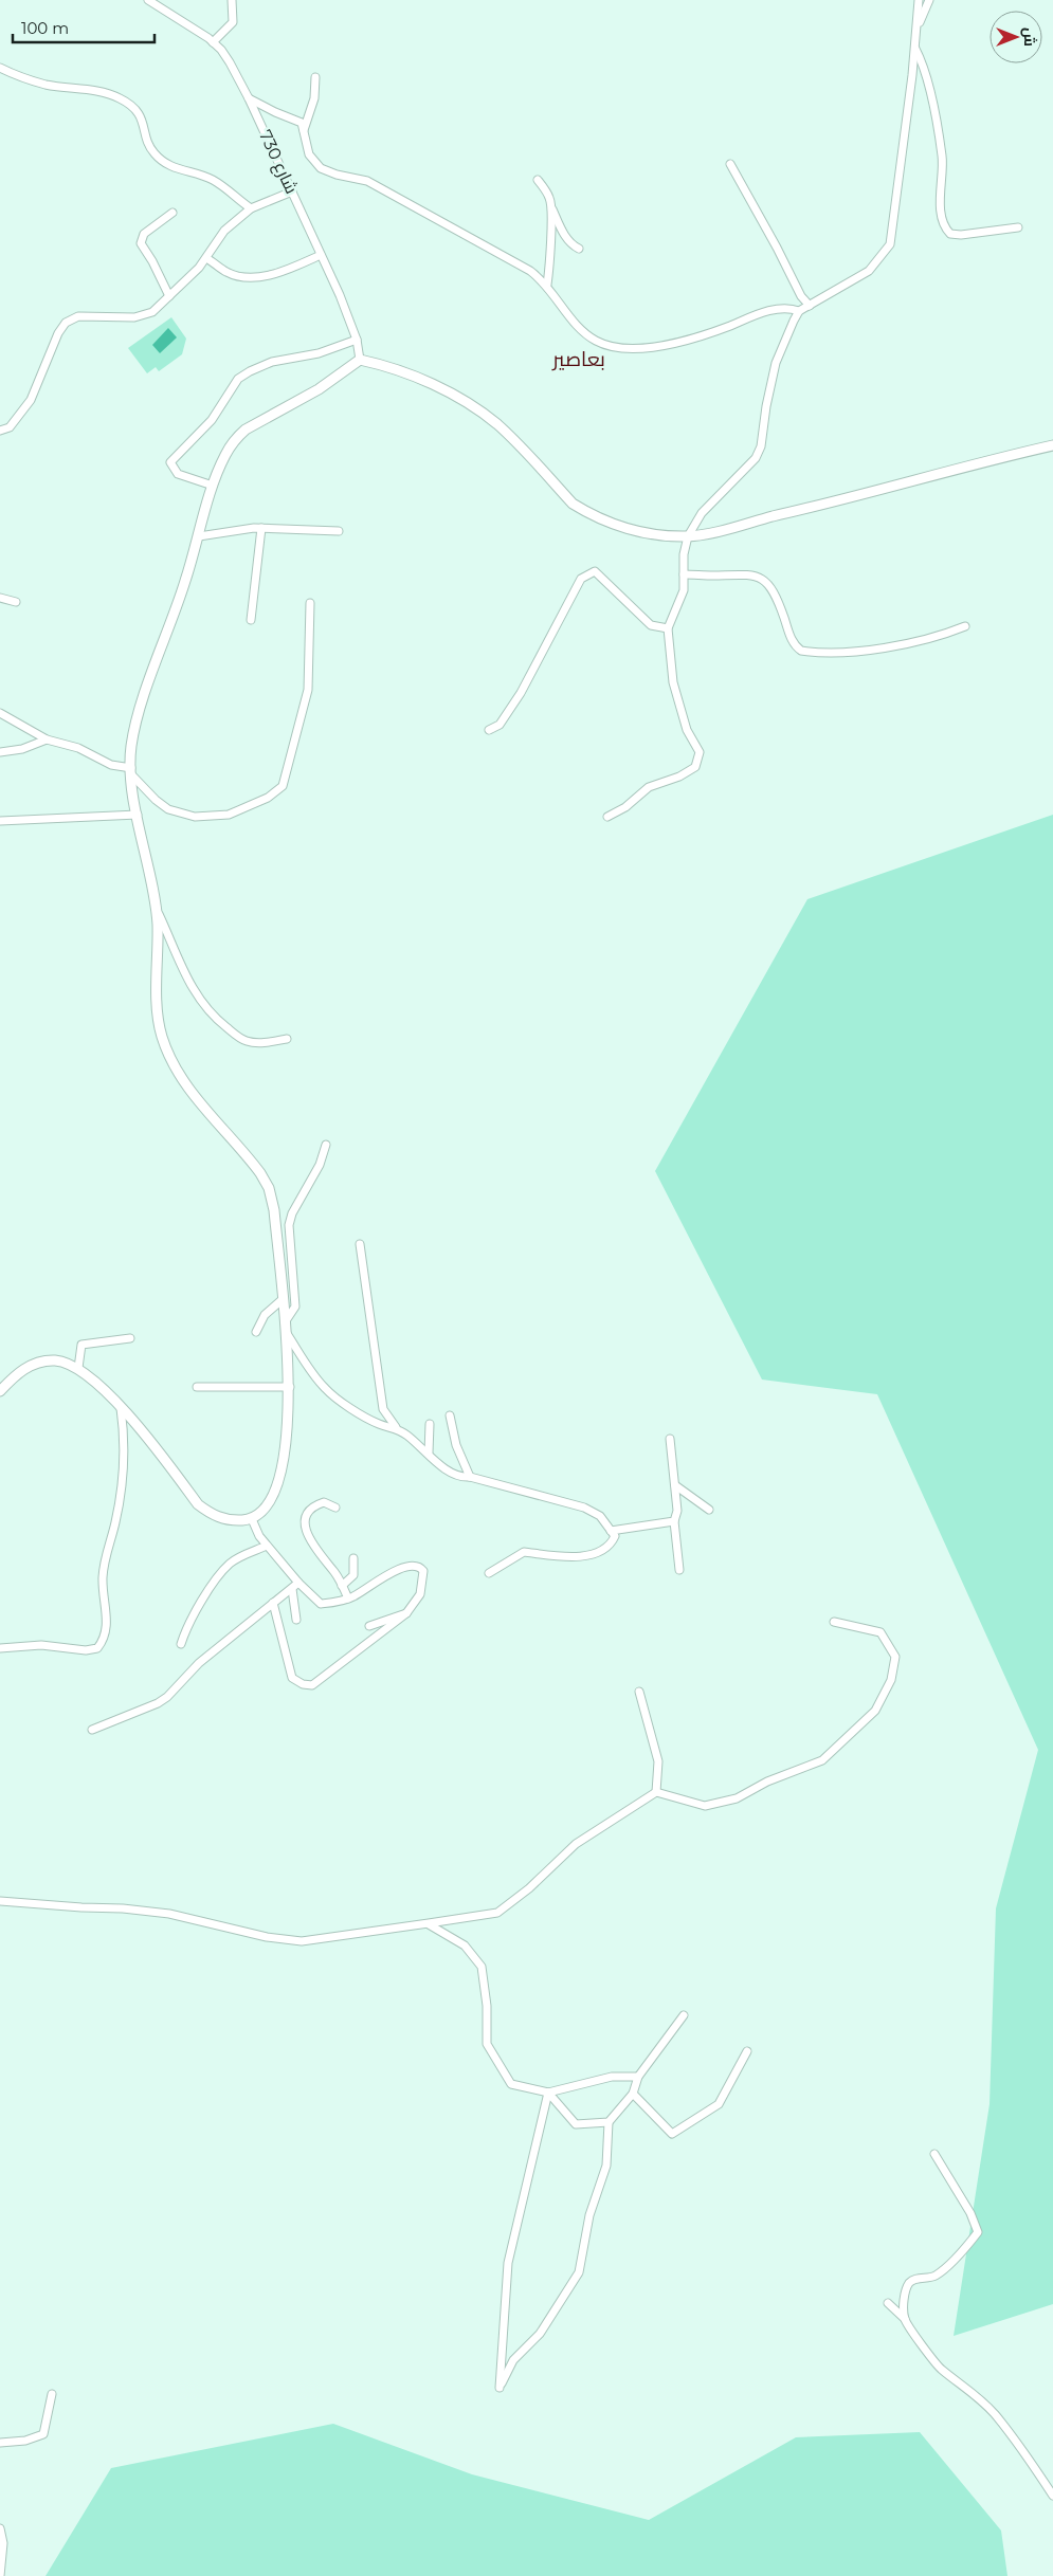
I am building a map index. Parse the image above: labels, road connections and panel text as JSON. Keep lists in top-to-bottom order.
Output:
{
  "streets": {
    "street": ["شارع 730"]
  },
  "districts": ["بعاصير"],
  "scale_bar": "100 m",
  "north": "right"
}
